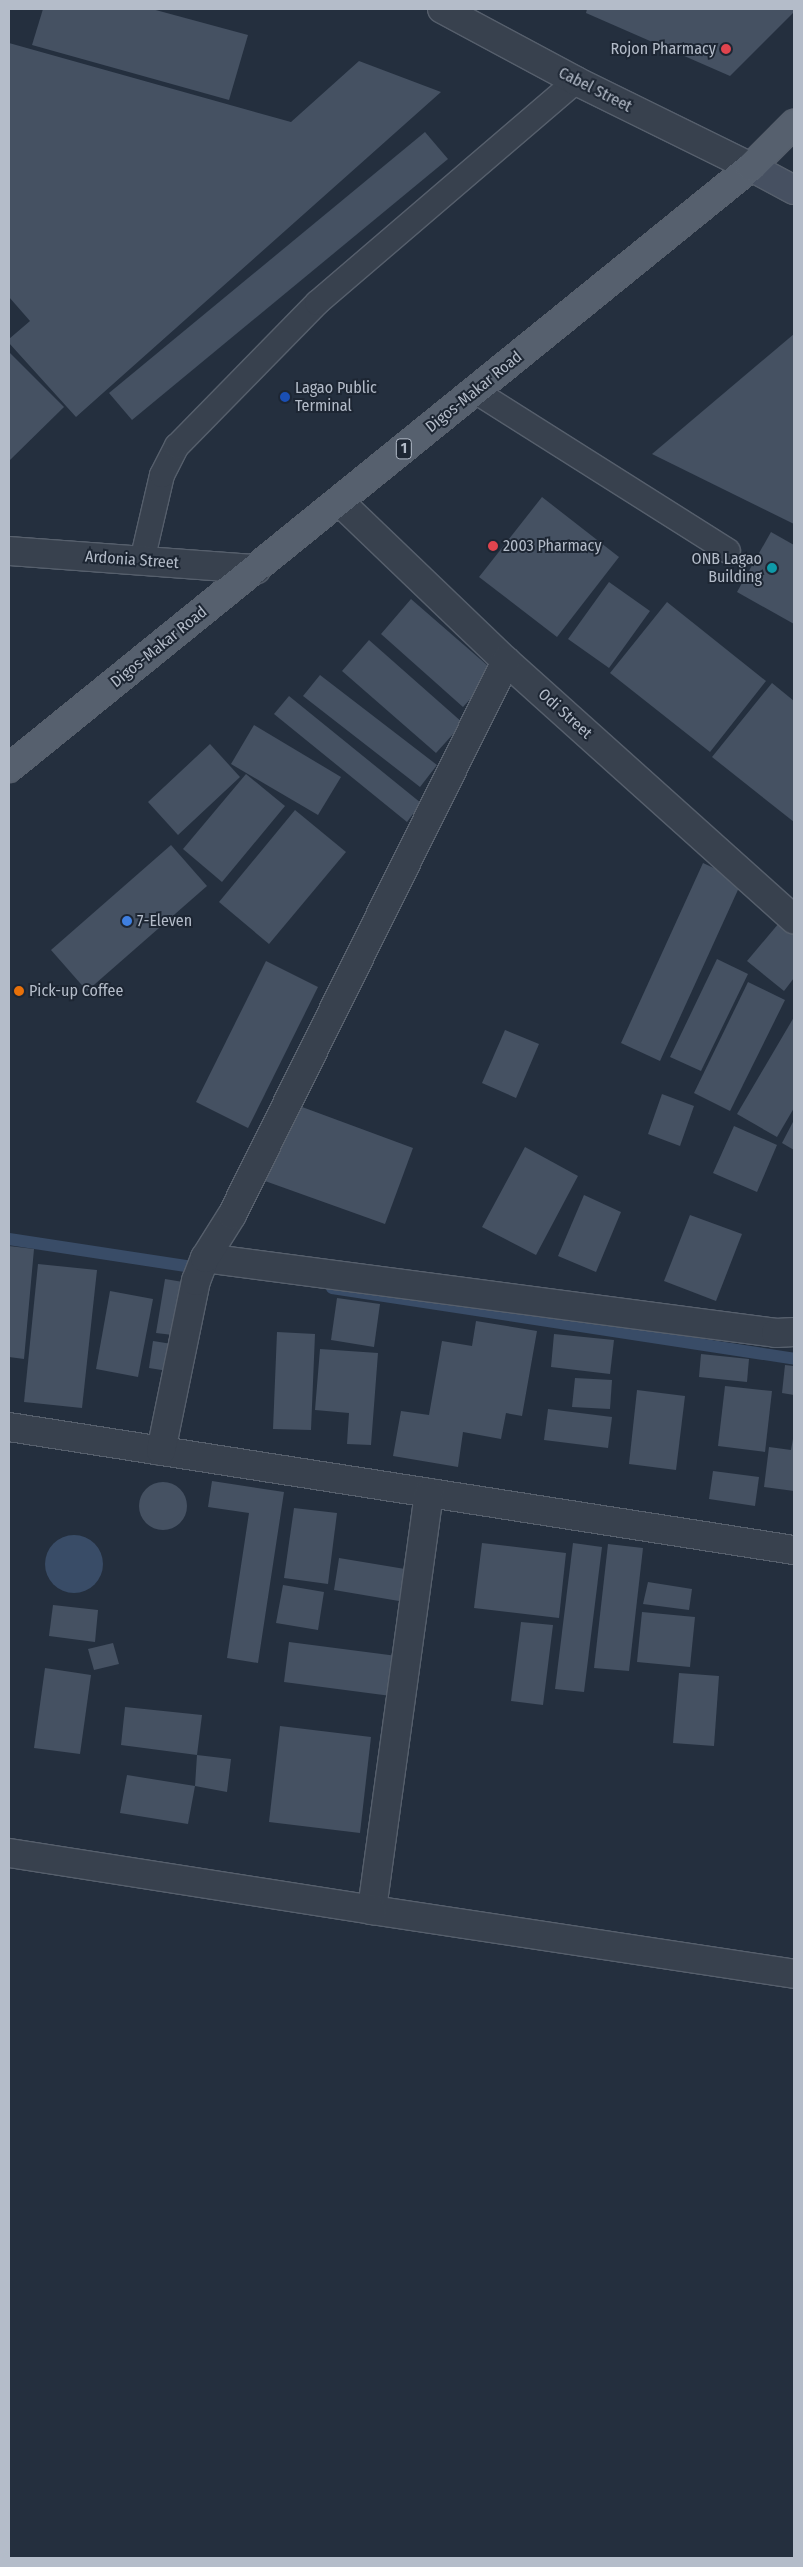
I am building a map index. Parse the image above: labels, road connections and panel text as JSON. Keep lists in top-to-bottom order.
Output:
{
  "streets": {
    "main road": ["Digos-Makar Road", "1"],
    "street": ["Cabel Street", "Ardonia Street", "Odi Street"]
  },
  "crossings": [
    ["Cabel Street", "Digos-Makar Road"],
    ["Digos-Makar Road", "Ardonia Street"],
    ["Digos-Makar Road", "Odi Street"]
  ],
  "places": [
    "Rojon Pharmacy",
    "Lagao Public Terminal",
    "2003 Pharmacy",
    "ONB Lagao Building",
    "7-Eleven",
    "Pick-up Coffee"
  ]
}
